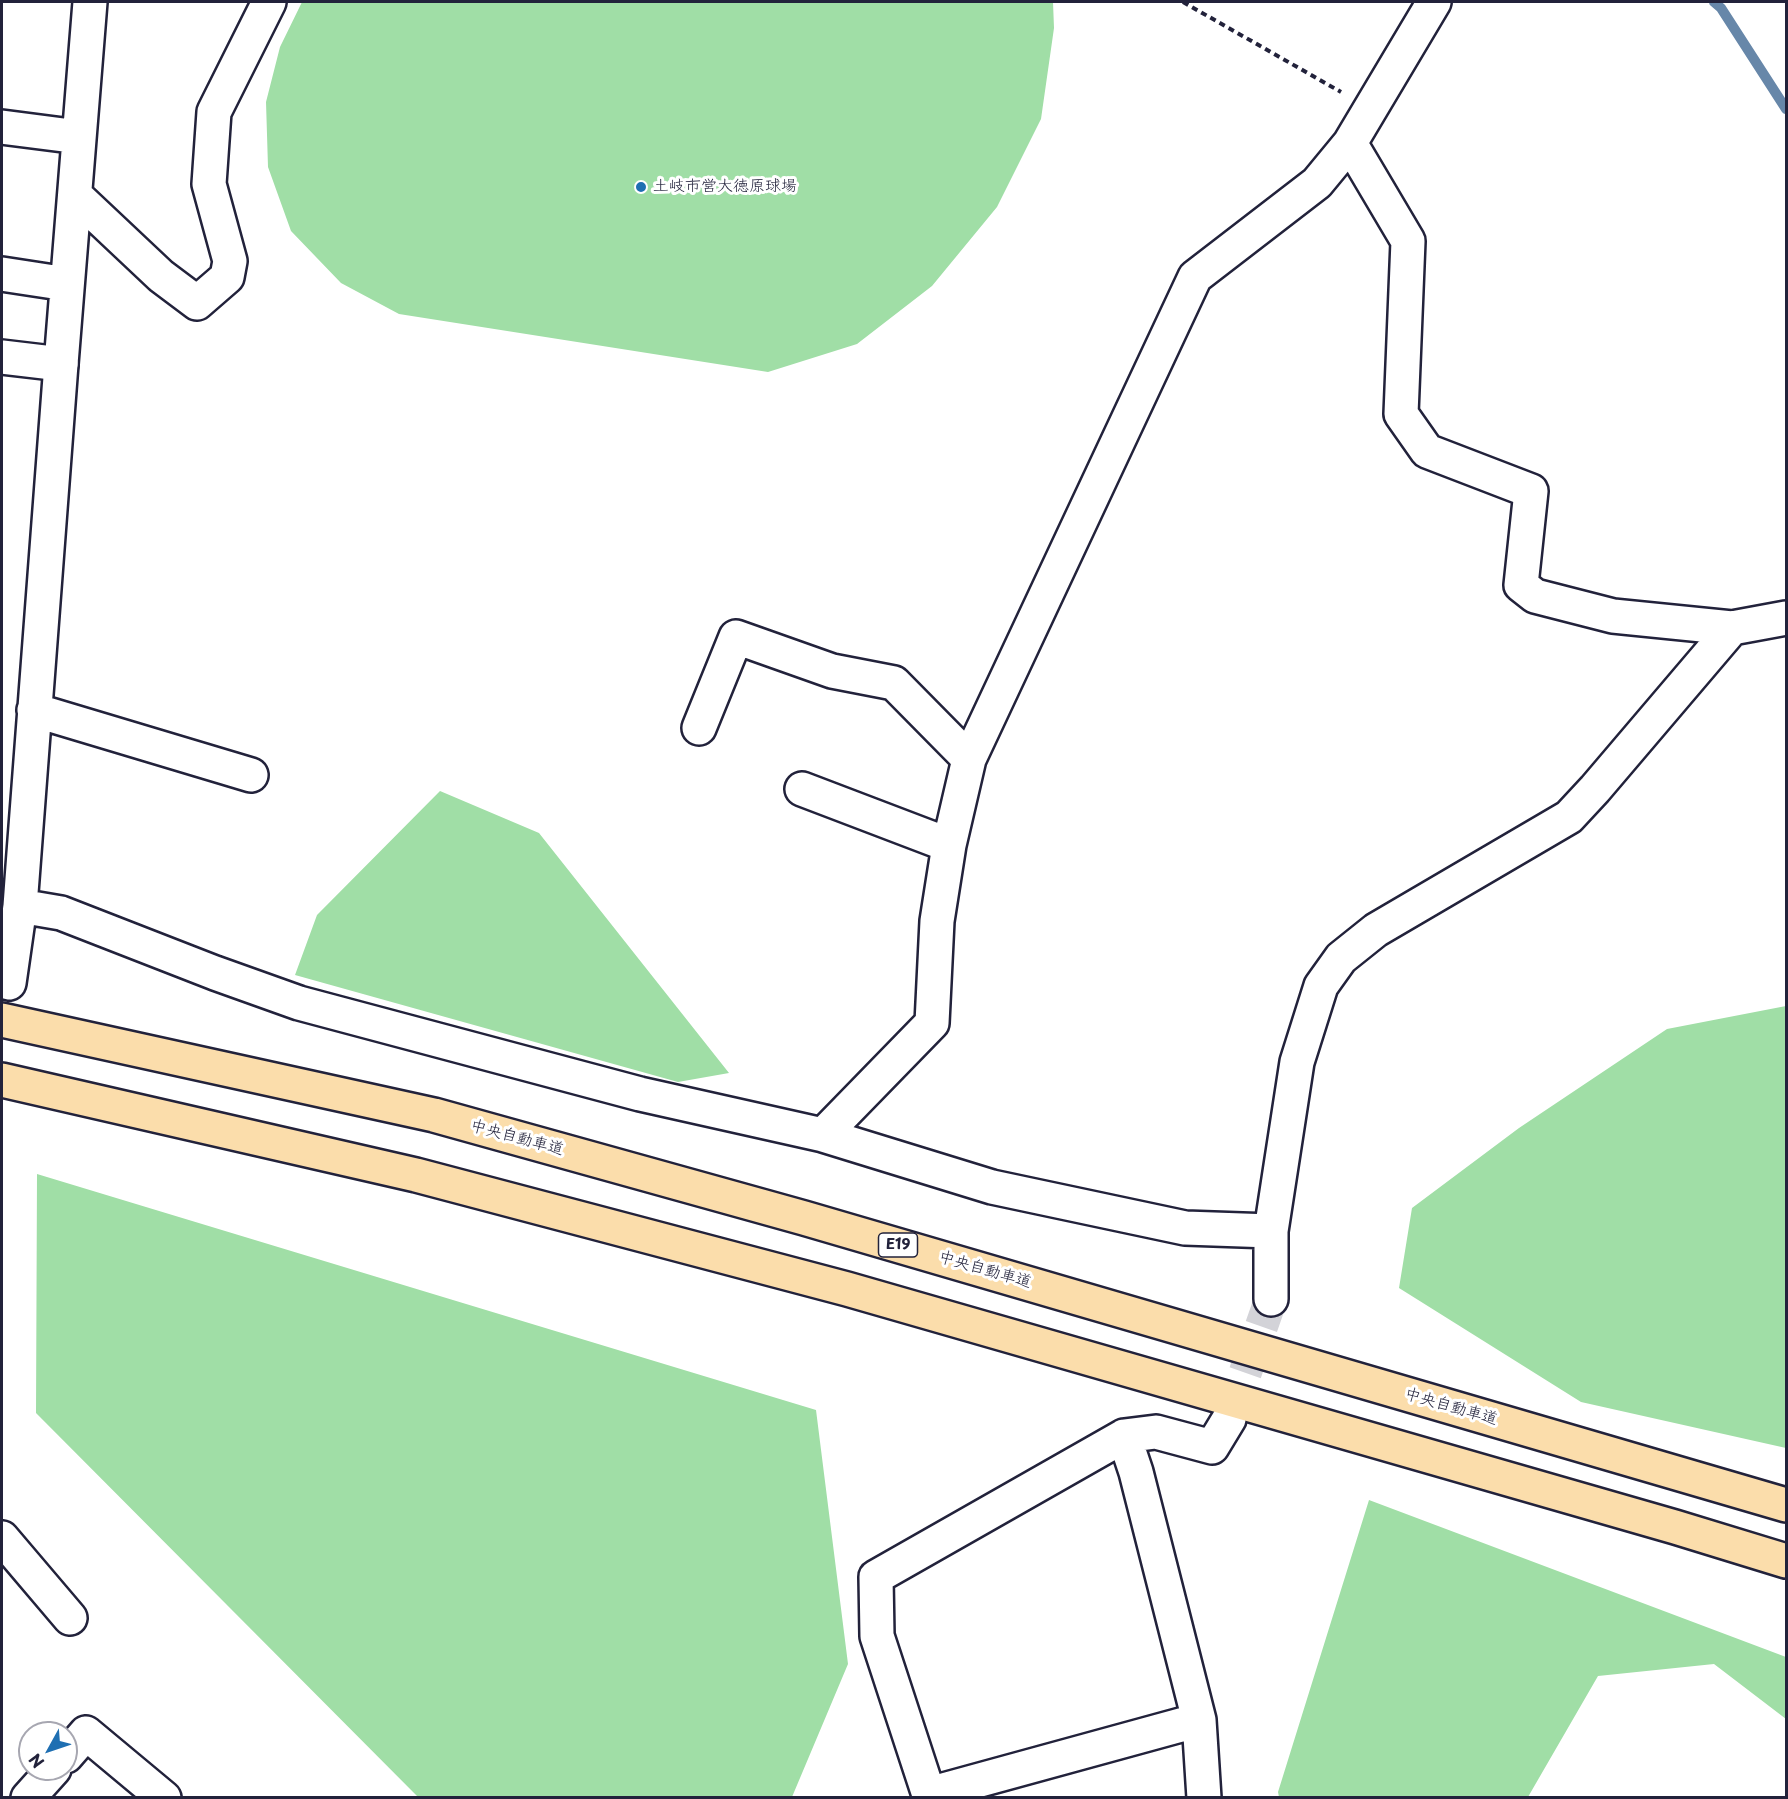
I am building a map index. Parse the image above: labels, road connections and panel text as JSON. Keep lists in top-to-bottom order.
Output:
{
  "streets": {
    "highway": ["中央自動車道", "E19"]
  },
  "places": ["土岐市営大徳原球場"],
  "north": "bottom left"
}
